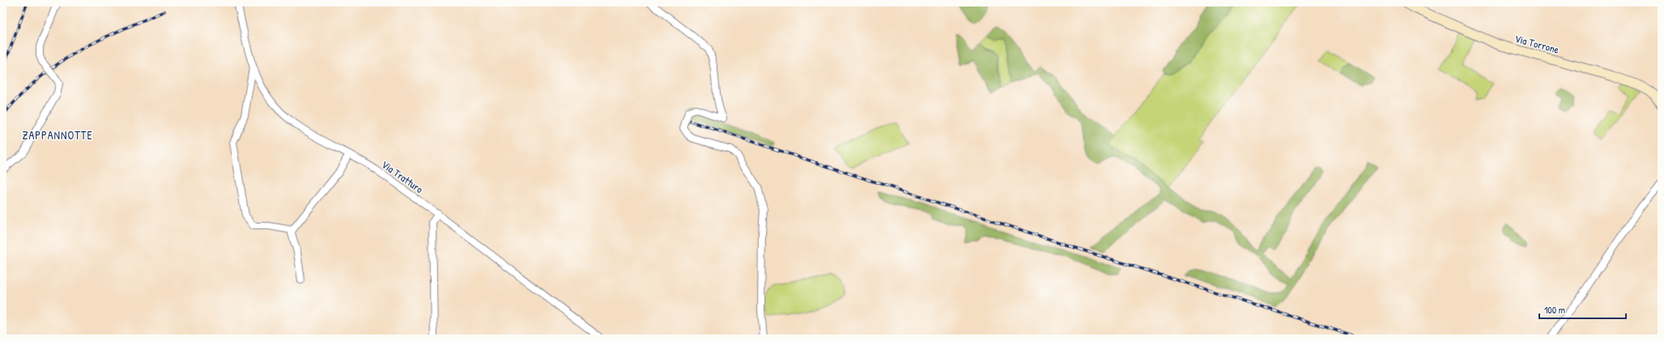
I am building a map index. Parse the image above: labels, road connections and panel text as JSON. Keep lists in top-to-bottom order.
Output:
{
  "streets": {
    "main road": ["Via Torrone"],
    "street": ["Via Tratturo"]
  },
  "districts": ["ZAPPANNOTTE"],
  "scale_bar": "100 m"
}
